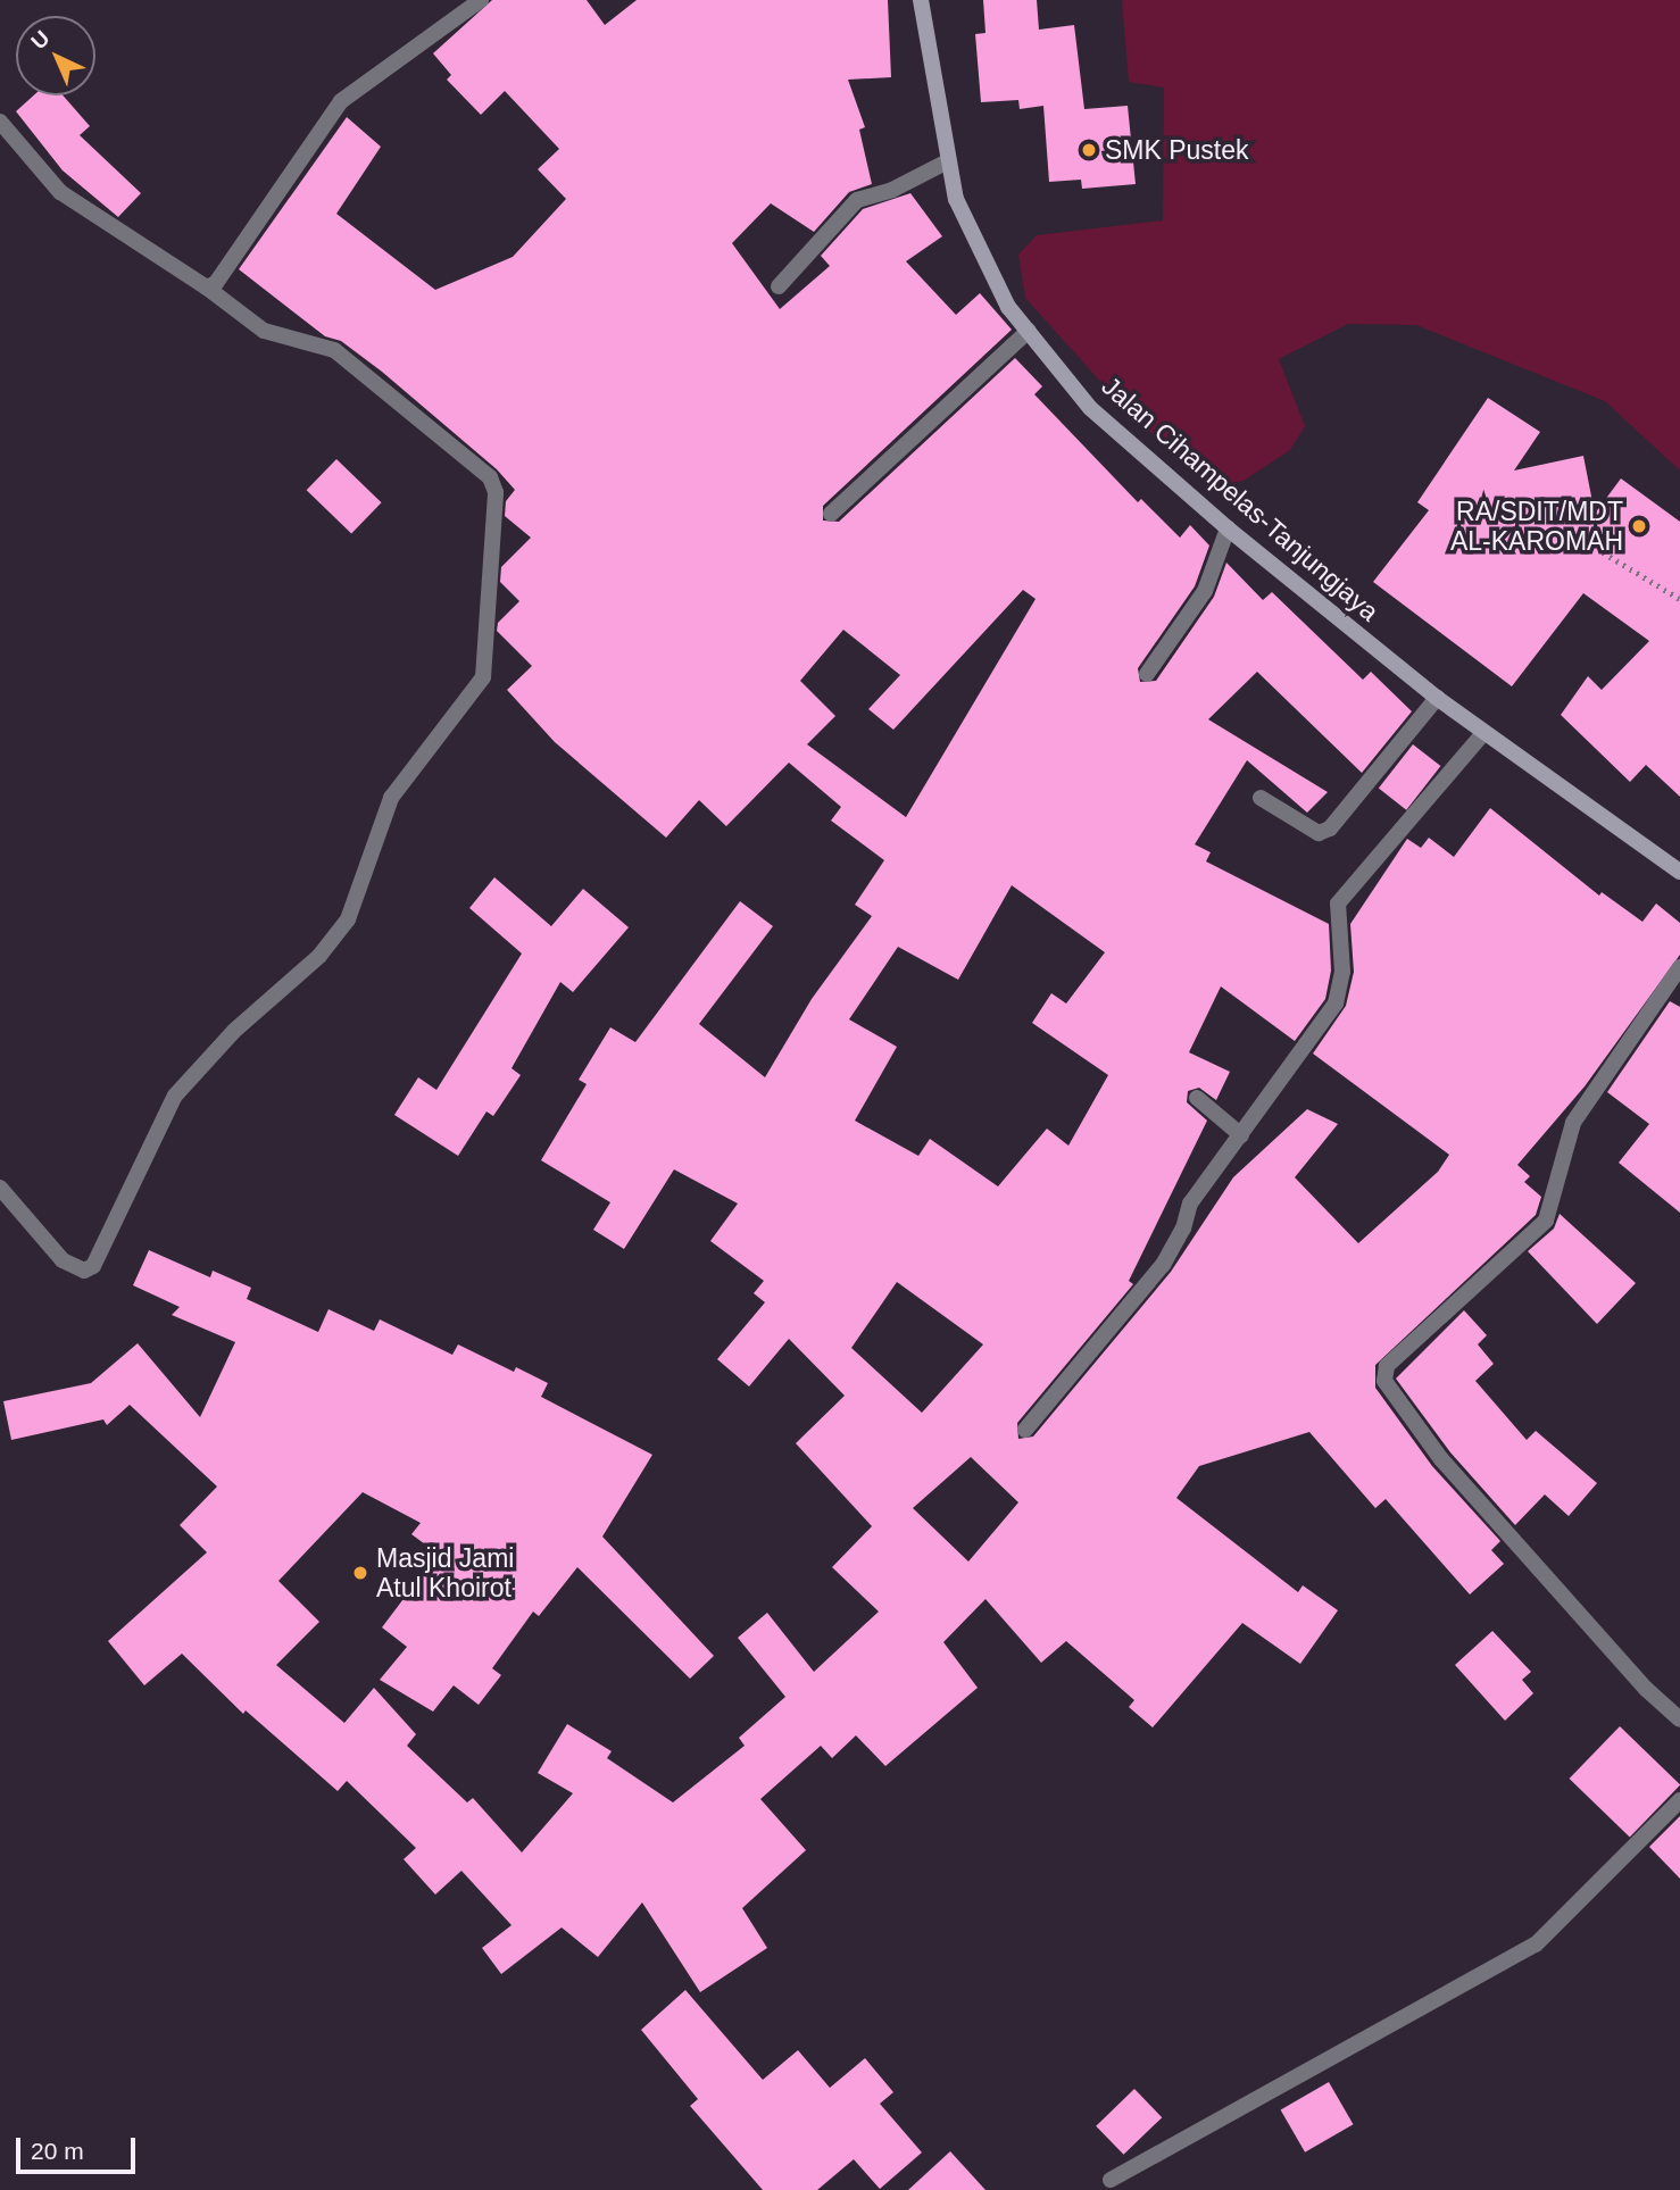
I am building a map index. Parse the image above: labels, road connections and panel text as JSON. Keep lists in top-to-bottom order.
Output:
{
  "streets": {
    "main road": ["Jalan Cihampelas-Tanjungjaya"]
  },
  "places": ["SMK Pustek", "RA/SDIT/MDT AL-KAROMAH", "Masjid Jami Atul Khoirot"],
  "scale_bar": "20 m",
  "north": "top left"
}
